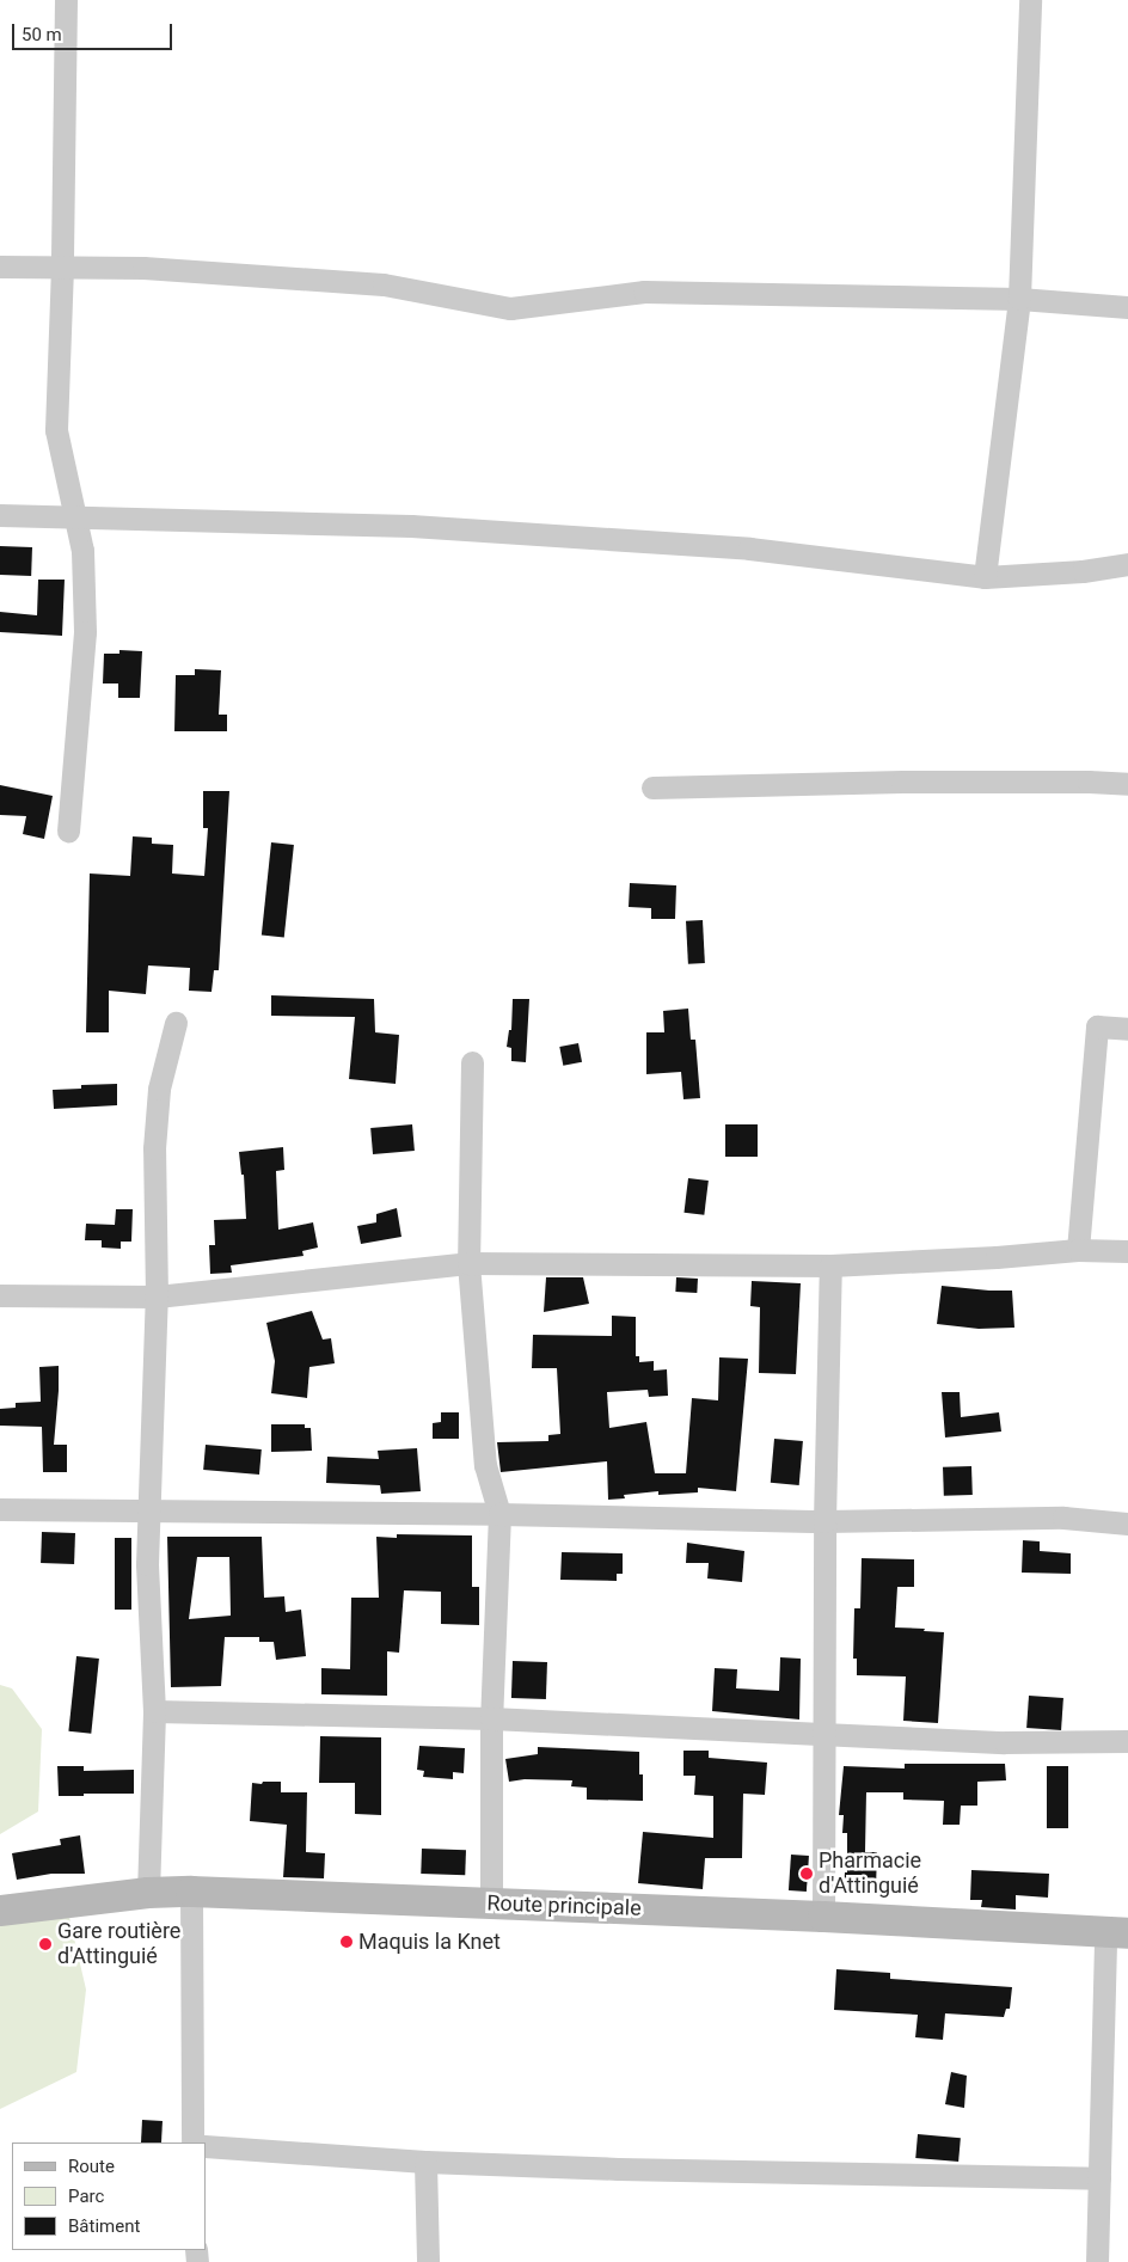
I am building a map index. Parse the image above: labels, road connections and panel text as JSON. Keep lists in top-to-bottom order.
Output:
{
  "streets": {
    "street": ["Route principale"]
  },
  "places": ["Pharmacie d'Attinguié", "Maquis la Knet", "Gare routière d'Attinguié"],
  "legend": ["Route", "Parc", "Bâtiment"],
  "scale_bar": "50 m"
}
